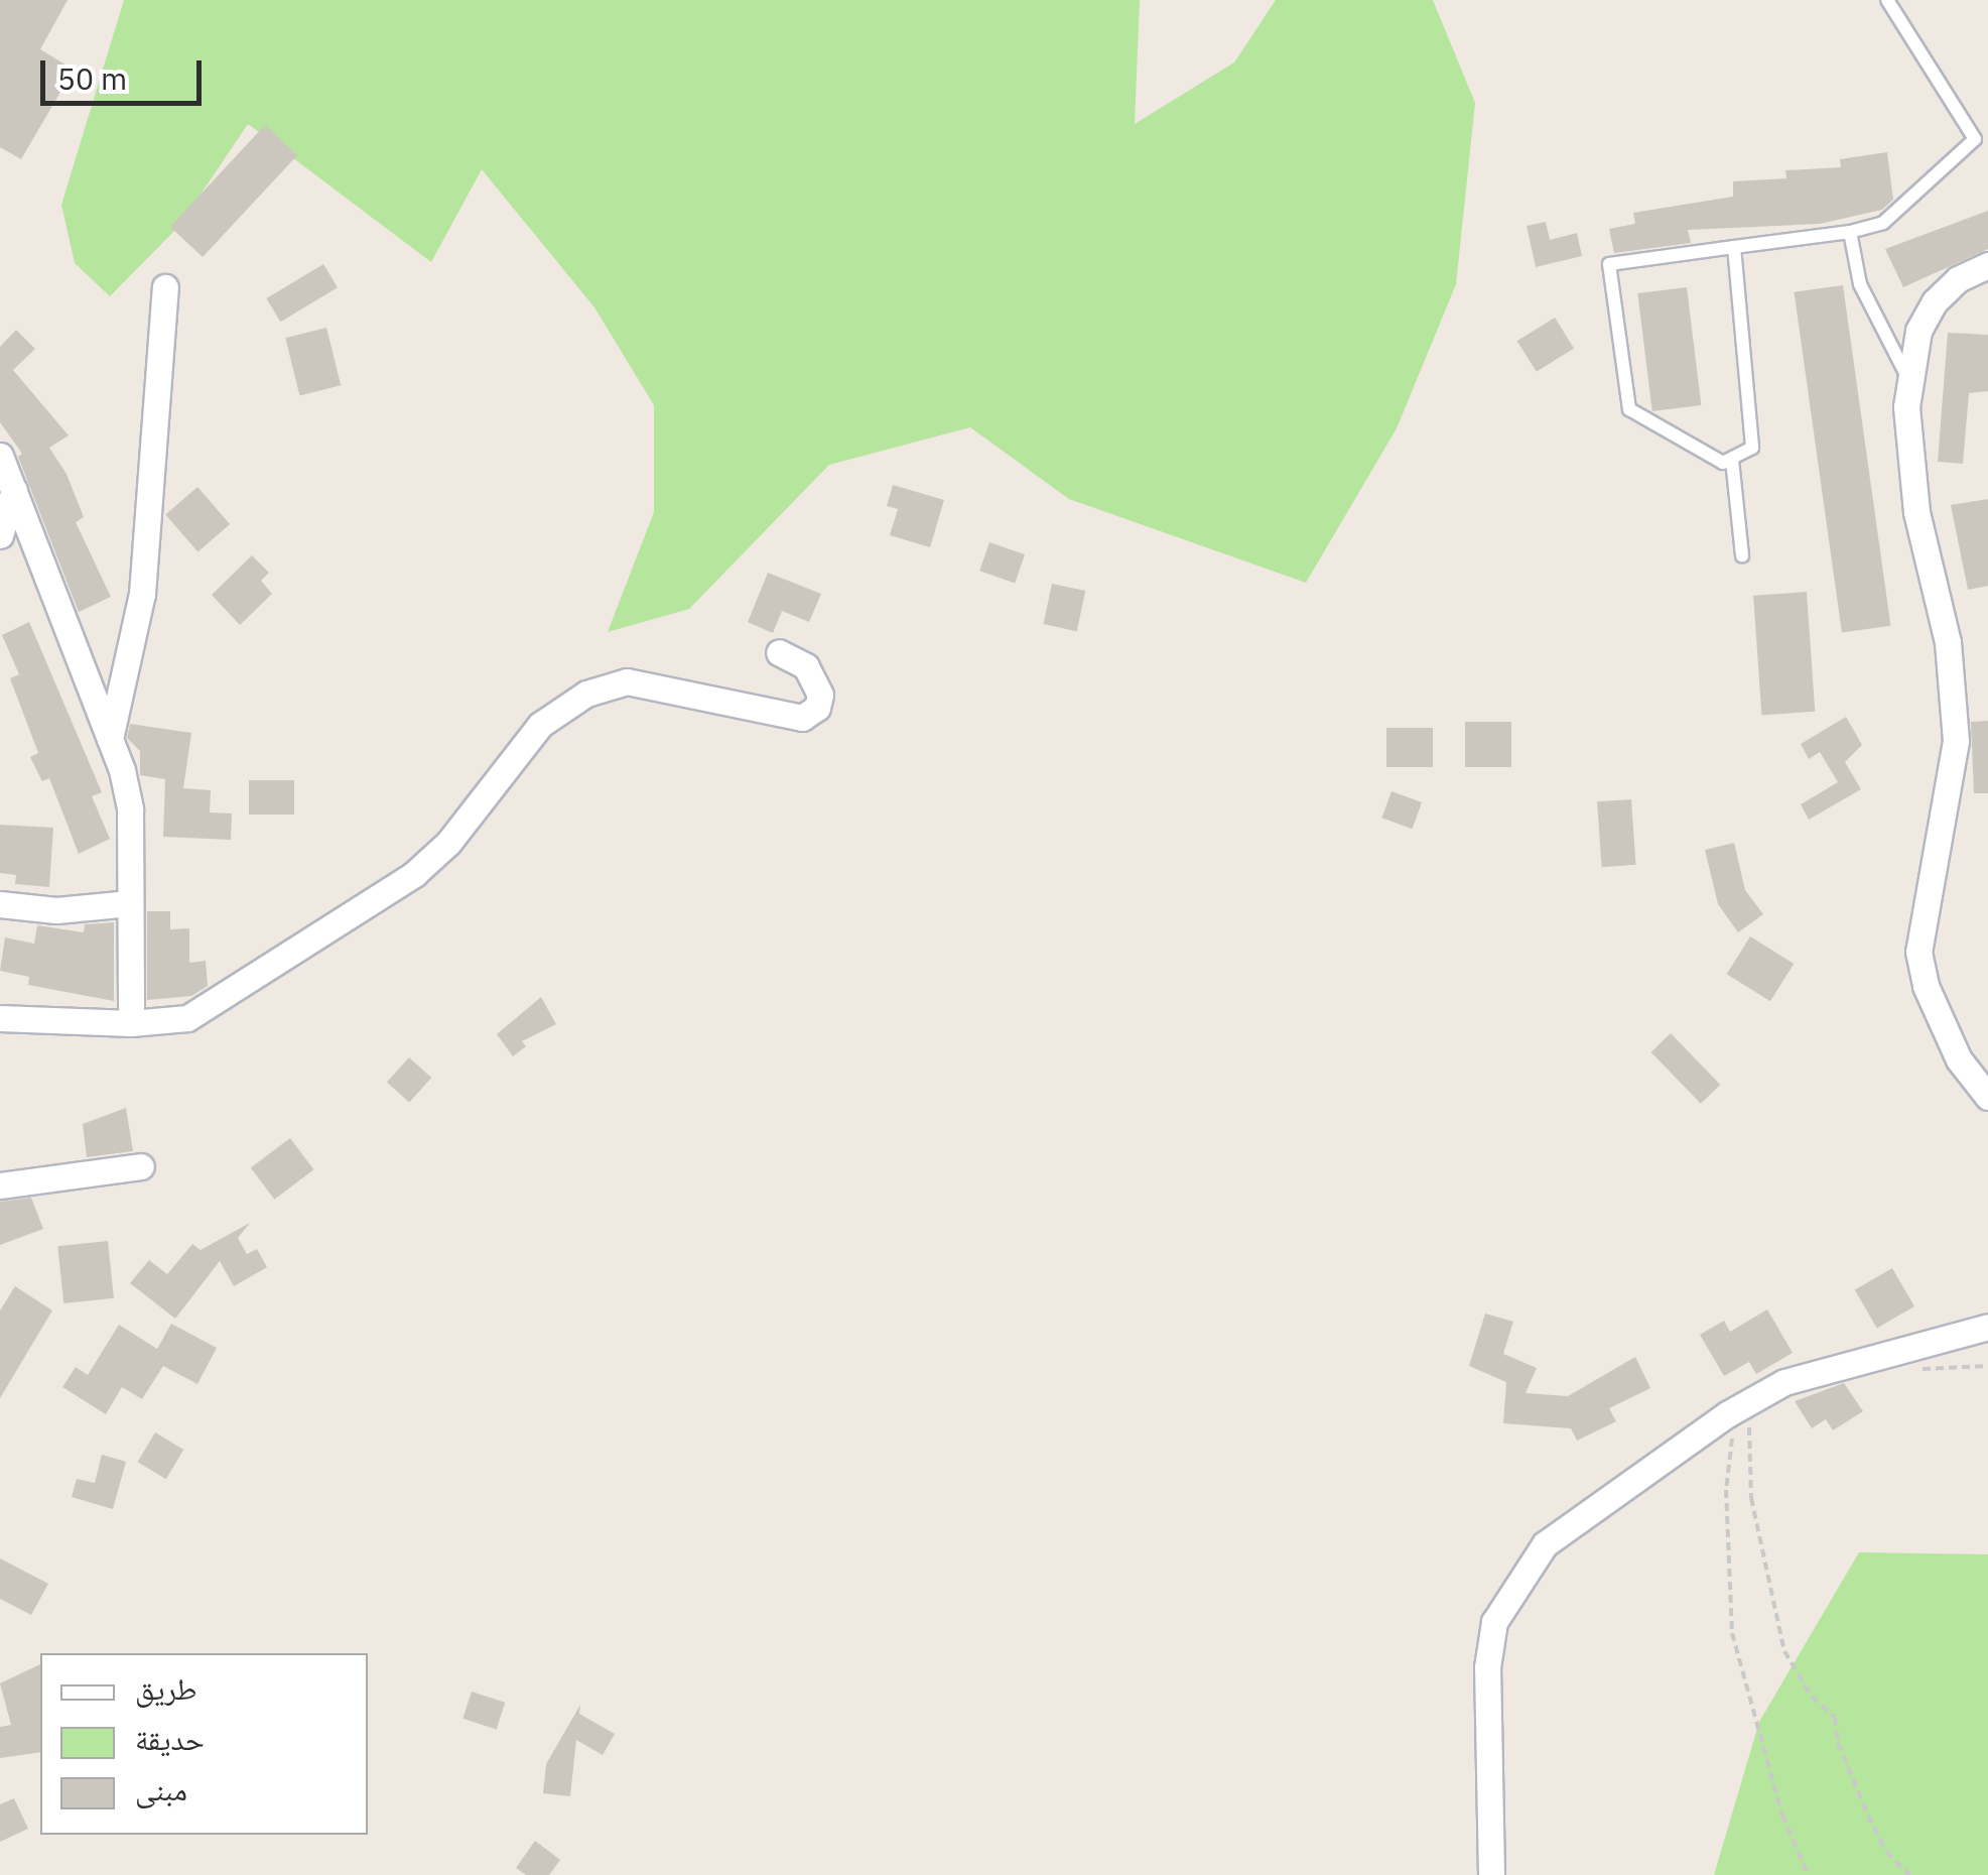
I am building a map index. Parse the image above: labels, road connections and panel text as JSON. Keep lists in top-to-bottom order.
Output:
{
  "legend": ["طريق", "حديقة", "مبنى"],
  "scale_bar": "50 m"
}
